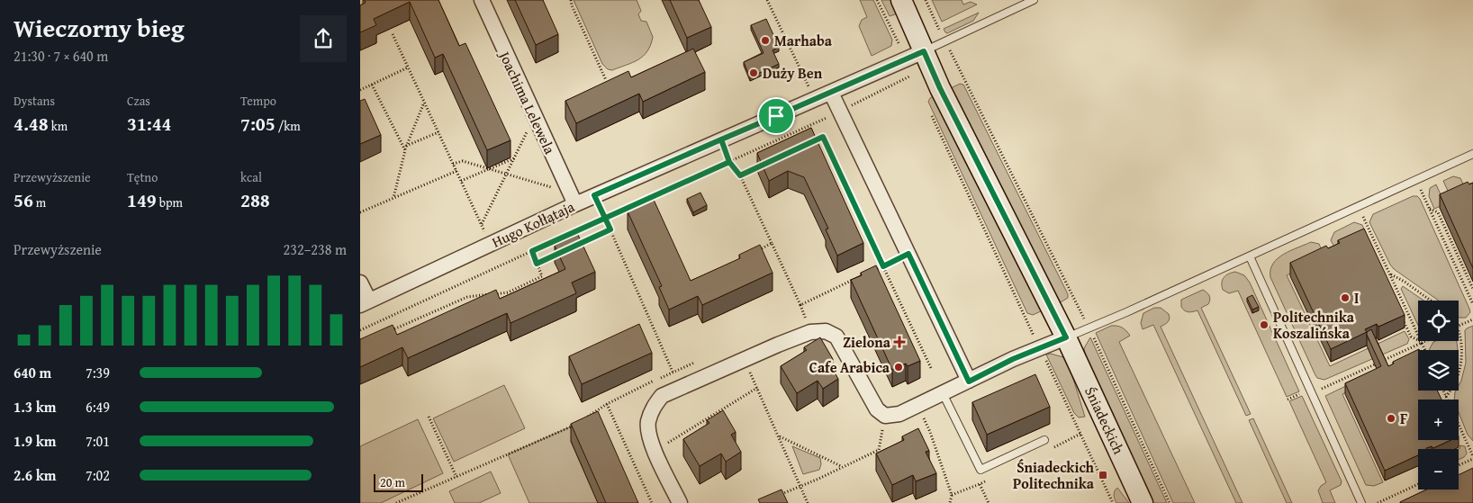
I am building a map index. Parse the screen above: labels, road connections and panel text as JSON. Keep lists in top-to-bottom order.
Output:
{
  "streets": {
    "street": ["Joachima Lelewela", "Hugo Kołłątaja", "Śniadeckich"]
  },
  "crossings": [
    ["Joachima Lelewela", "Hugo Kołłątaja"],
    ["Hugo Kołłątaja", "Śniadeckich"]
  ],
  "places": {
    "other": [
      "Marhaba",
      "Duży Ben",
      "I",
      "Politechnika Koszalińska",
      "Cafe Arabica",
      "F"
    ],
    "health": ["Zielona"],
    "transit": ["Śniadeckich Politechnika"]
  },
  "scale_bar": "20 m",
  "page": {
    "heading": ["Wieczorny bieg", "21:30 · 7 × 640 m"],
    "stats": [
      ["Dystans", "4.48 km"],
      ["Czas", "31:44"],
      ["Tempo", "7:05 /km"],
      ["Przewyższenie", "56 m"],
      ["Tętno", "149 bpm"],
      ["kcal", "288"]
    ],
    "chart": ["Przewyższenie", "232–238 m"],
    "map_buttons": ["+", "−"],
    "list": [
      {
        "name": "640 m",
        "note": "7:39"
      },
      {
        "name": "1.3 km",
        "note": "6:49"
      },
      {
        "name": "1.9 km",
        "note": "7:01"
      },
      {
        "name": "2.6 km",
        "note": "7:02"
      }
    ],
    "scale": "20 m"
  }
}
